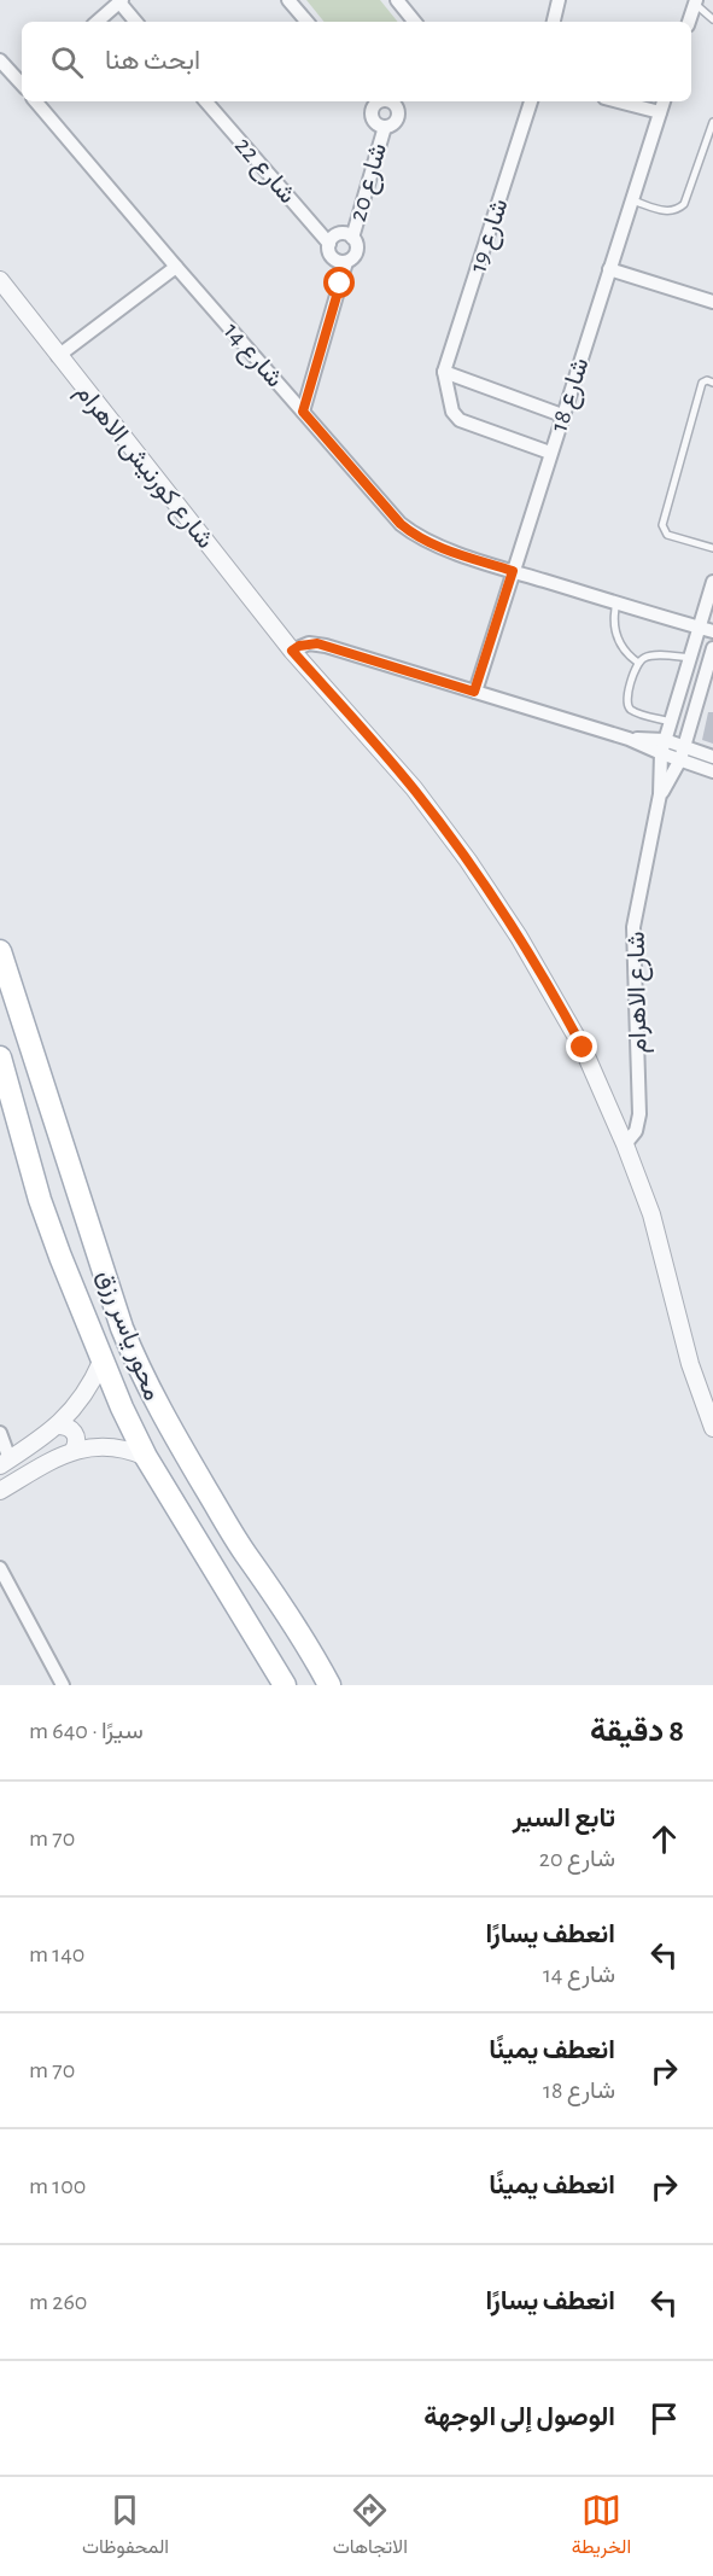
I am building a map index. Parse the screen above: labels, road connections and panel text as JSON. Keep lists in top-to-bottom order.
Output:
{
  "streets": {
    "main road": ["محور ياسر رزق"],
    "street": [
      "شارع 22",
      "شارع 20",
      "شارع 19",
      "شارع 14",
      "شارع 18",
      "شارع كورنيش الاهرام",
      "شارع الاهرام"
    ]
  },
  "crossings": [
    ["شارع 22", "شارع 20"],
    ["شارع 19", "شارع 18"],
    ["شارع 14", "شارع 18"],
    ["شارع 14", "شارع الاهرام"],
    ["شارع كورنيش الاهرام", "شارع الاهرام"]
  ],
  "page": {
    "search": "ابحث هنا",
    "heading": ["8 دقيقة", "سيرًا · 640 m"],
    "list": [
      ["تابع السير", "شارع 20", "70 m"],
      ["انعطف يسارًا", "شارع 14", "140 m"],
      ["انعطف يمينًا", "شارع 18", "70 m"],
      ["انعطف يمينًا", "100 m"],
      ["انعطف يسارًا", "260 m"],
      "الوصول إلى الوجهة"
    ],
    "nav": ["الخريطة", "الاتجاهات", "المحفوظات"]
  }
}
